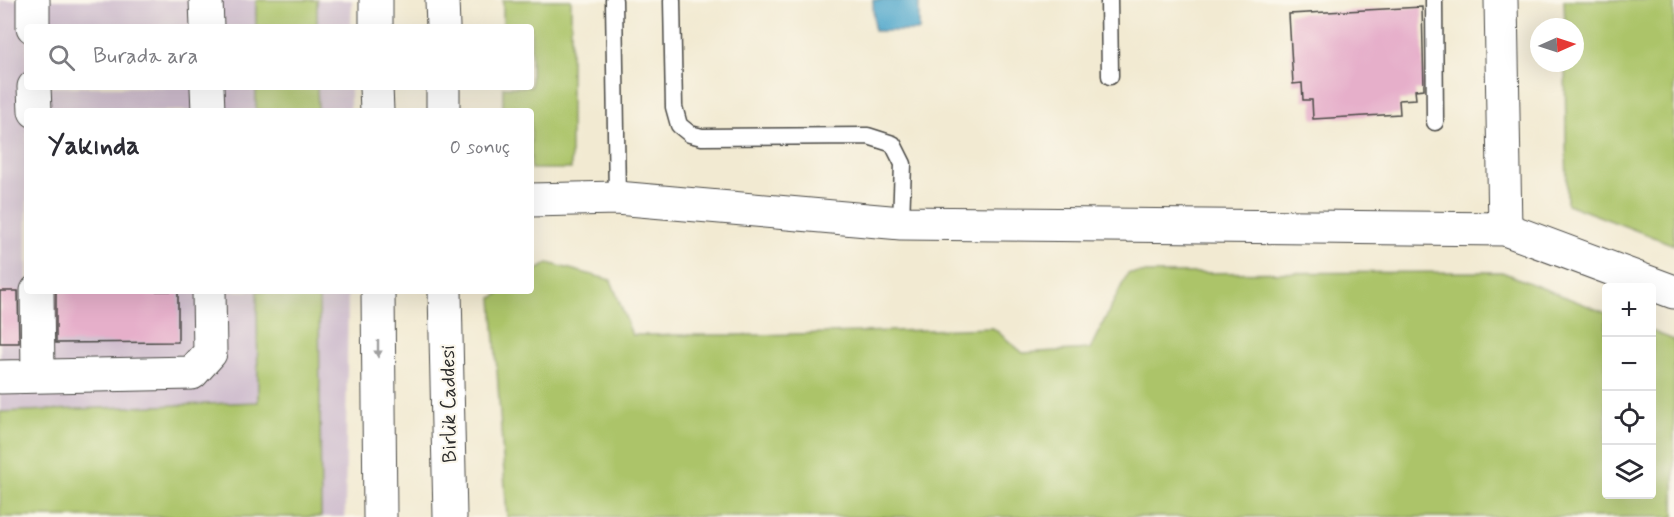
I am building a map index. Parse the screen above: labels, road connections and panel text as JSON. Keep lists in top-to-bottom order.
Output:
{
  "streets": {
    "street": ["Birlik Caddesi"]
  },
  "north": "right",
  "page": {
    "search": "Burada ara",
    "heading": ["Yakında", "0 sonuç"],
    "map_buttons": ["+", "−"]
  }
}
